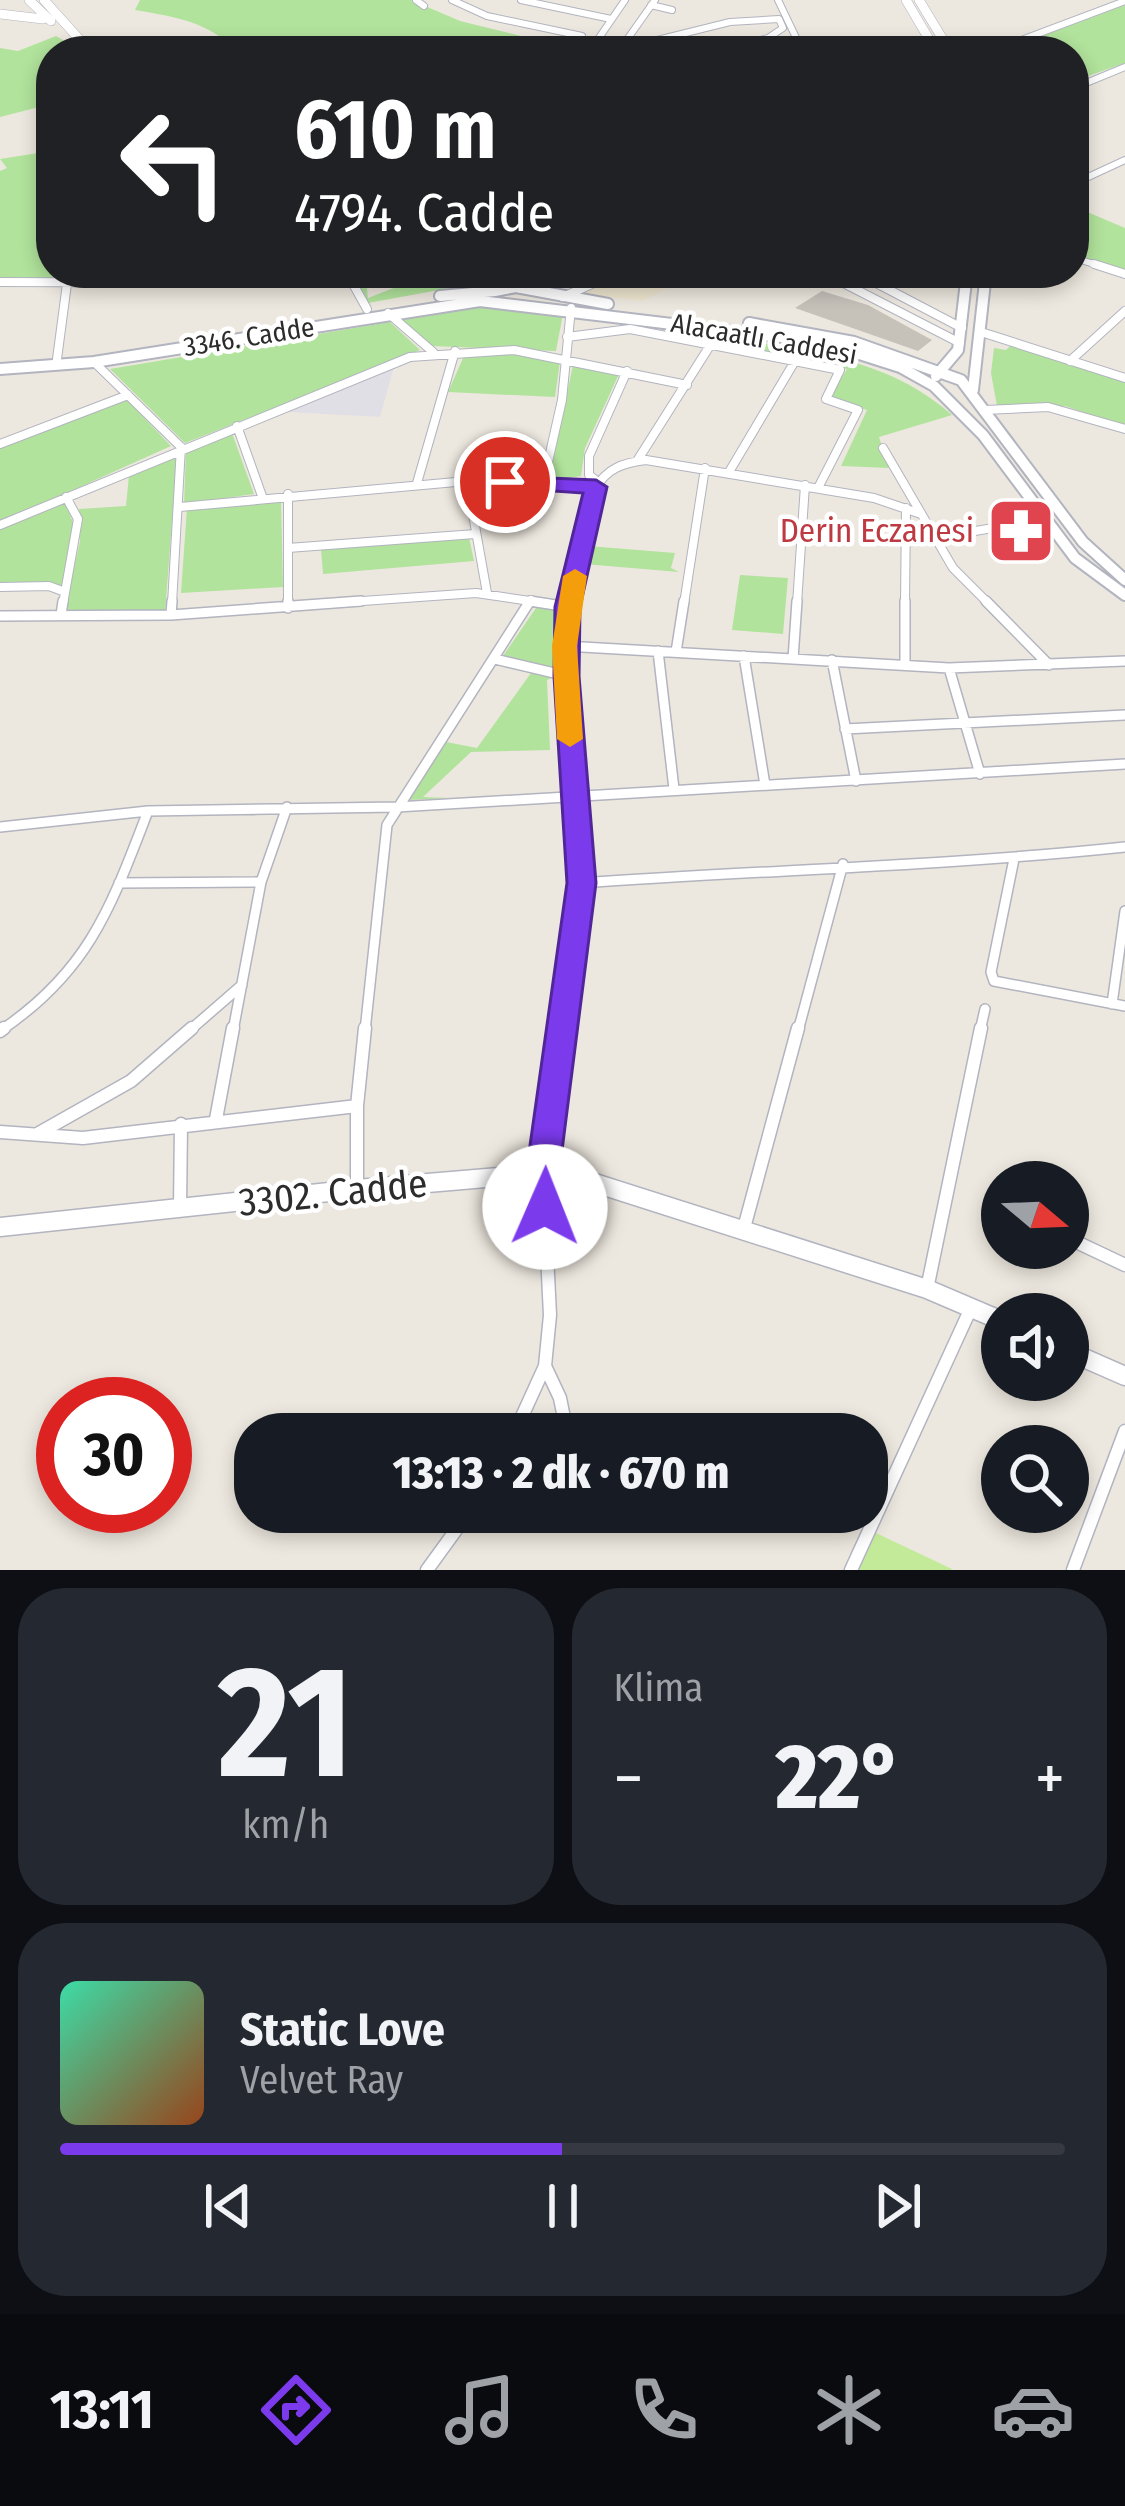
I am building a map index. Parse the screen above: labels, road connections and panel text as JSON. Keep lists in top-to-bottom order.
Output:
{
  "streets": {
    "main road": ["3346. Cadde", "Alacaatlı Caddesi", "3302. Cadde"]
  },
  "places": {
    "pharmacy": ["Derin Eczanesi"]
  },
  "north": "right",
  "page": {
    "turn": ["610 m", "4794. Cadde"],
    "limit": "30",
    "trip": "13:13 · 2 dk · 670 m",
    "tile": [
      ["21", "km/h"],
      "Klima"
    ],
    "heat": ["−", "22°", "+"],
    "song": ["Static Love", "Velvet Ray"],
    "tabs": "13:11"
  }
}
